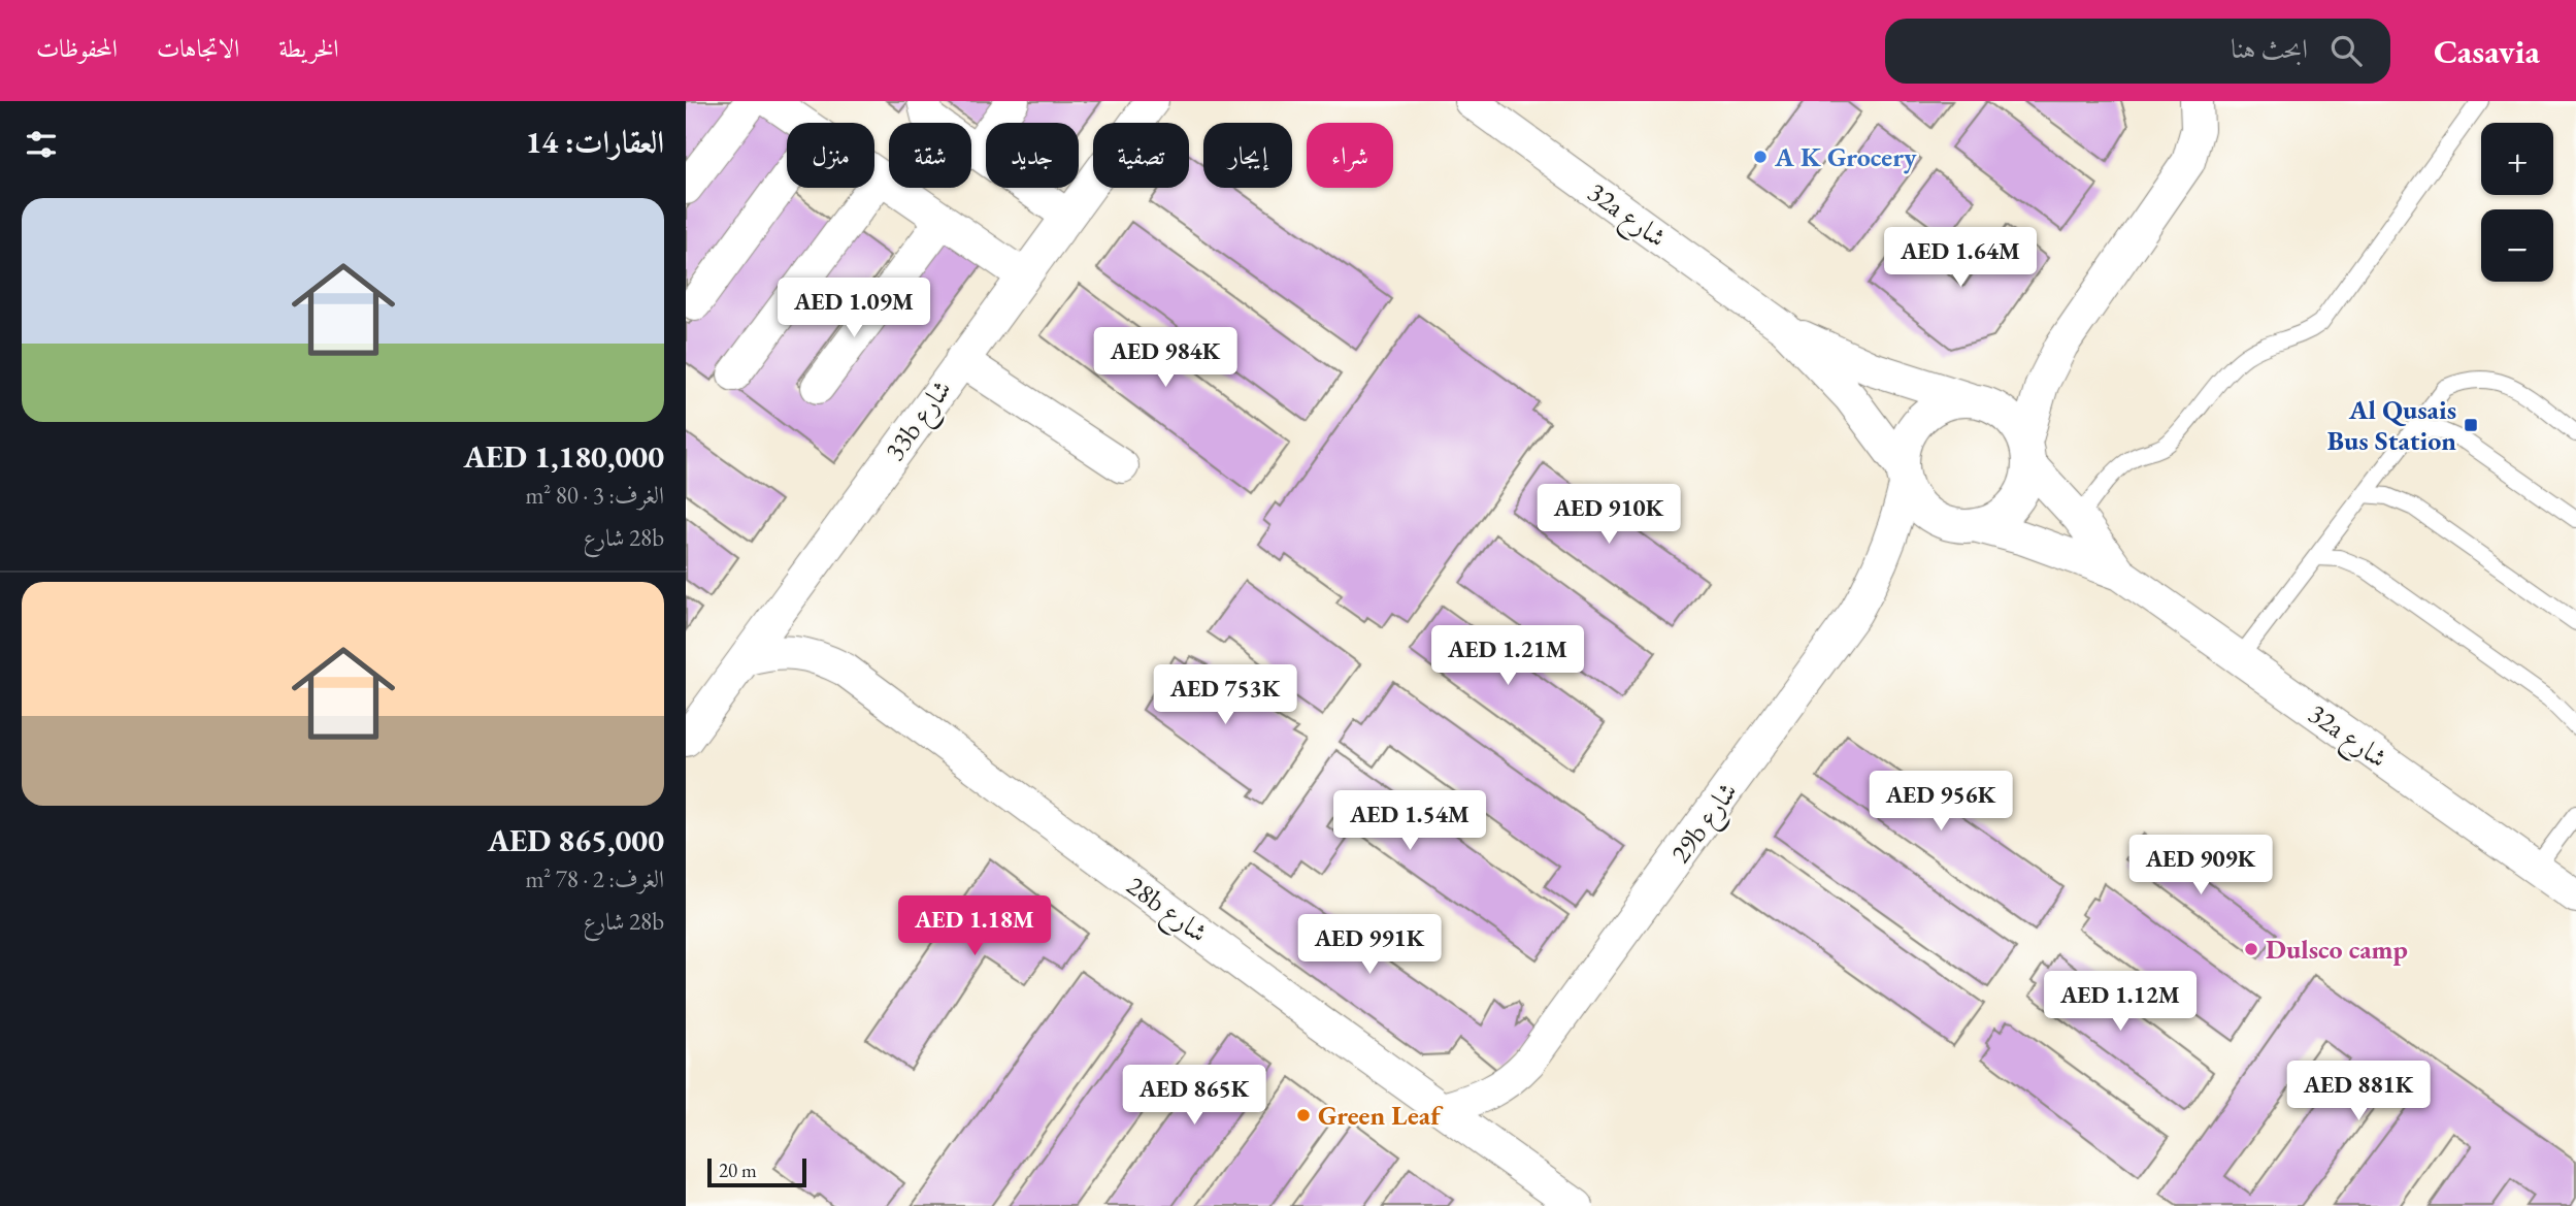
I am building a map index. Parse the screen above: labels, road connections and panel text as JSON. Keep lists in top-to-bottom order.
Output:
{
  "streets": {
    "street": [
      "32a شارع",
      "33b شارع",
      "29b شارع",
      "28b شارع"
    ]
  },
  "crossings": [
    ["32a شارع", "29b شارع"],
    ["33b شارع", "28b شارع"],
    ["29b شارع", "28b شارع"]
  ],
  "places": {
    "other": ["A K Grocery", "Dulsco camp", "Green Leaf"],
    "transit": ["Al Qusais Bus Station"]
  },
  "scale_bar": "20 m",
  "page": {
    "header": "Casavia",
    "search": "ابحث هنا",
    "nav": ["الخريطة", "الاتجاهات", "المحفوظات"],
    "heading": "العقارات: 14",
    "map_buttons": ["+", "−"],
    "chip": [
      "شراء",
      "إيجار",
      "تصفية",
      "جديد",
      "شقة",
      "منزل"
    ],
    "list": [
      {
        "name": "AED 1,180,000",
        "note": "الغرف: 3 · 80 m² · 28b شارع"
      },
      {
        "name": "AED 865,000",
        "note": "الغرف: 2 · 78 m² · 28b شارع"
      }
    ],
    "price": [
      "AED 1.64M",
      "AED 1.09M",
      "AED 984K",
      "AED 910K",
      "AED 1.21M",
      "AED 753K",
      "AED 956K",
      "AED 1.54M",
      "AED 909K",
      "AED 1.18M",
      "AED 991K",
      "AED 1.12M",
      "AED 881K",
      "AED 865K"
    ],
    "scale": "20 m"
  }
}
